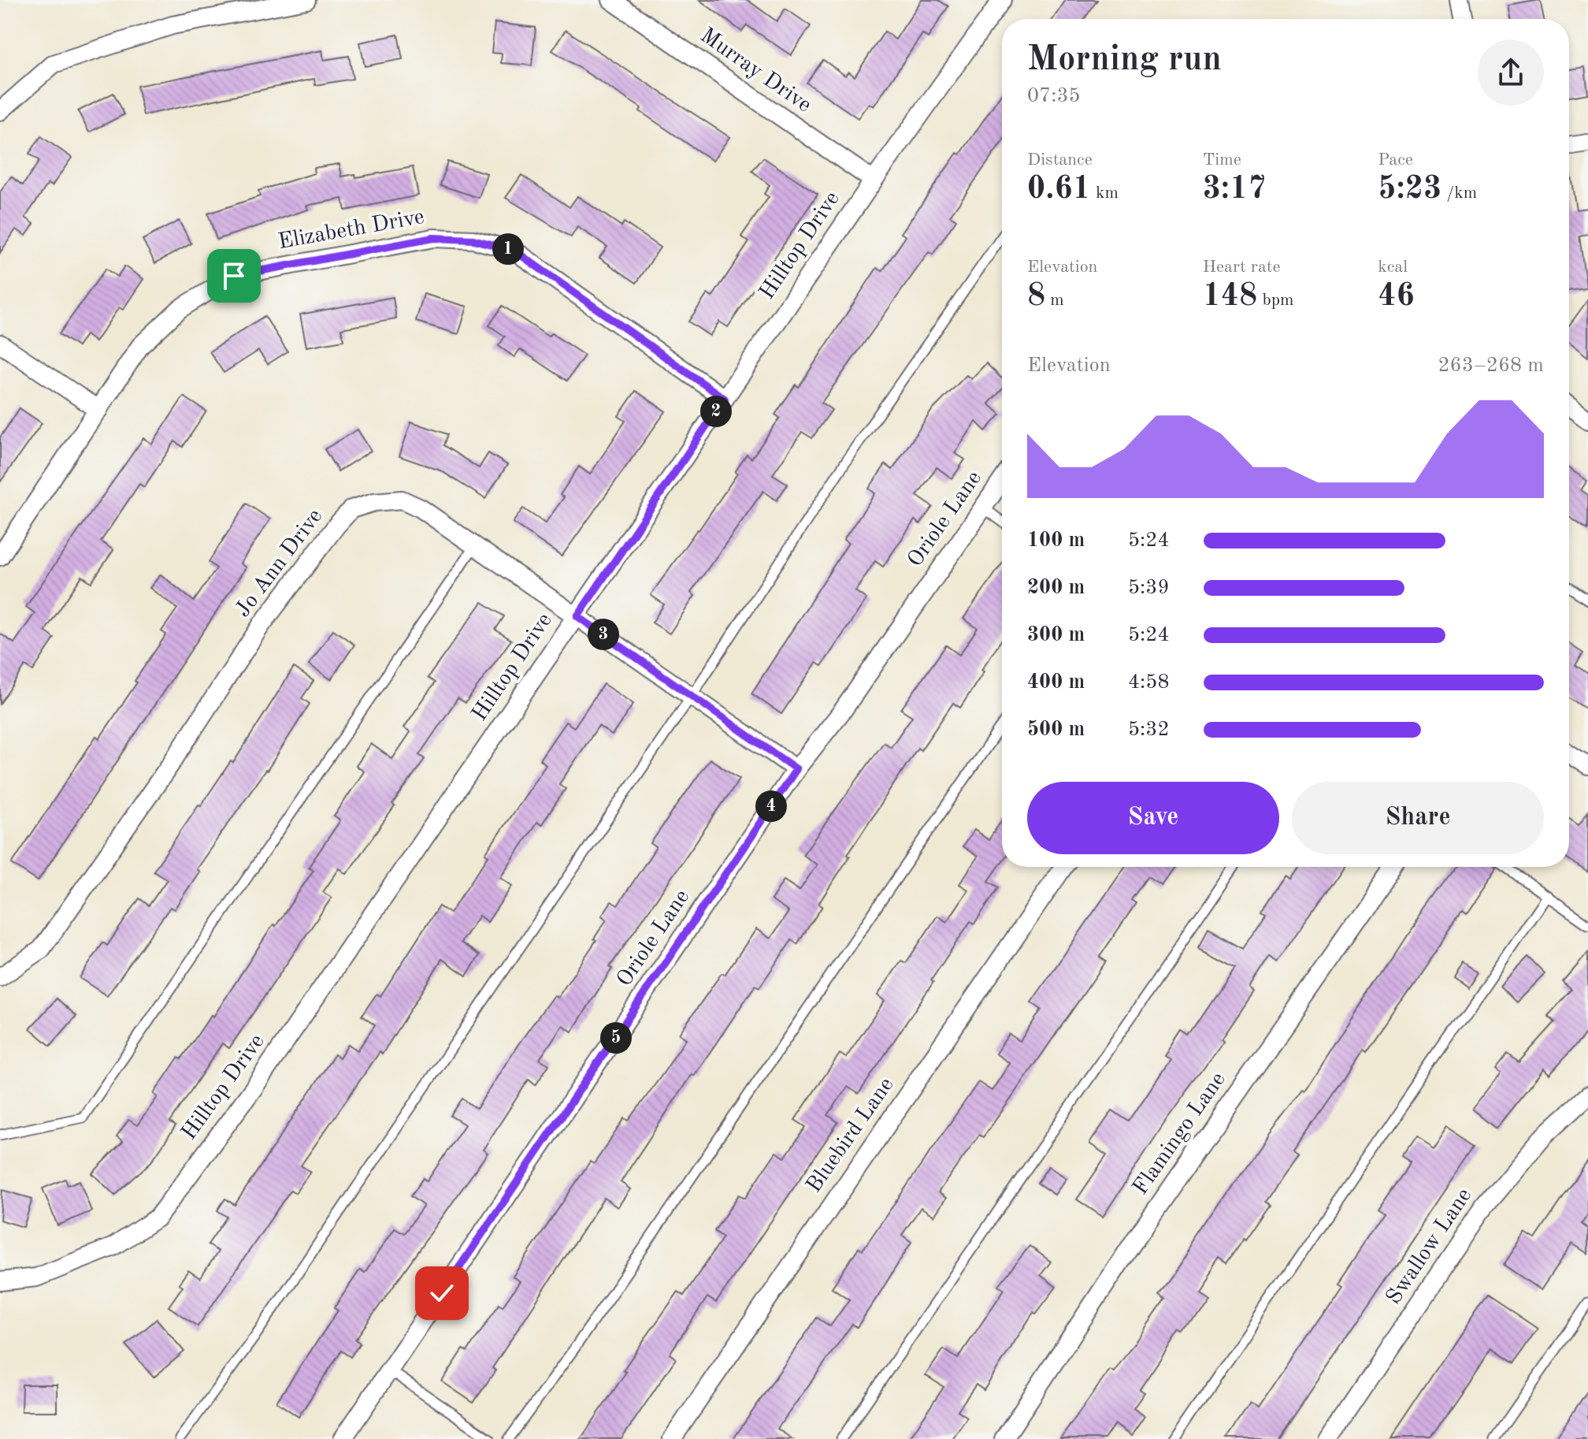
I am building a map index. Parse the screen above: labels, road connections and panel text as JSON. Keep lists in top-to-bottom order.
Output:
{
  "streets": {
    "street": [
      "Murray Drive",
      "Elizabeth Drive",
      "Hilltop Drive",
      "Oriole Lane",
      "Jo Ann Drive",
      "Flamingo Lane",
      "Bluebird Lane",
      "Swallow Lane"
    ]
  },
  "crossings": [
    ["Murray Drive", "Hilltop Drive"],
    ["Elizabeth Drive", "Hilltop Drive"],
    ["Hilltop Drive", "Jo Ann Drive"],
    ["Oriole Lane", "Jo Ann Drive"]
  ],
  "page": {
    "heading": ["Morning run", "07:35"],
    "stats": [
      ["Distance", "0.61 km"],
      ["Time", "3:17"],
      ["Pace", "5:23 /km"],
      ["Elevation", "8 m"],
      ["Heart rate", "148 bpm"],
      ["kcal", "46"]
    ],
    "pins": [
      "1",
      "2",
      "3",
      "4",
      "5"
    ],
    "chart": ["Elevation", "263–268 m"],
    "list": [
      {
        "name": "100 m",
        "note": "5:24"
      },
      {
        "name": "200 m",
        "note": "5:39"
      },
      {
        "name": "300 m",
        "note": "5:24"
      },
      {
        "name": "400 m",
        "note": "4:58"
      },
      {
        "name": "500 m",
        "note": "5:32"
      }
    ],
    "buttons": ["Save", "Share"]
  }
}
